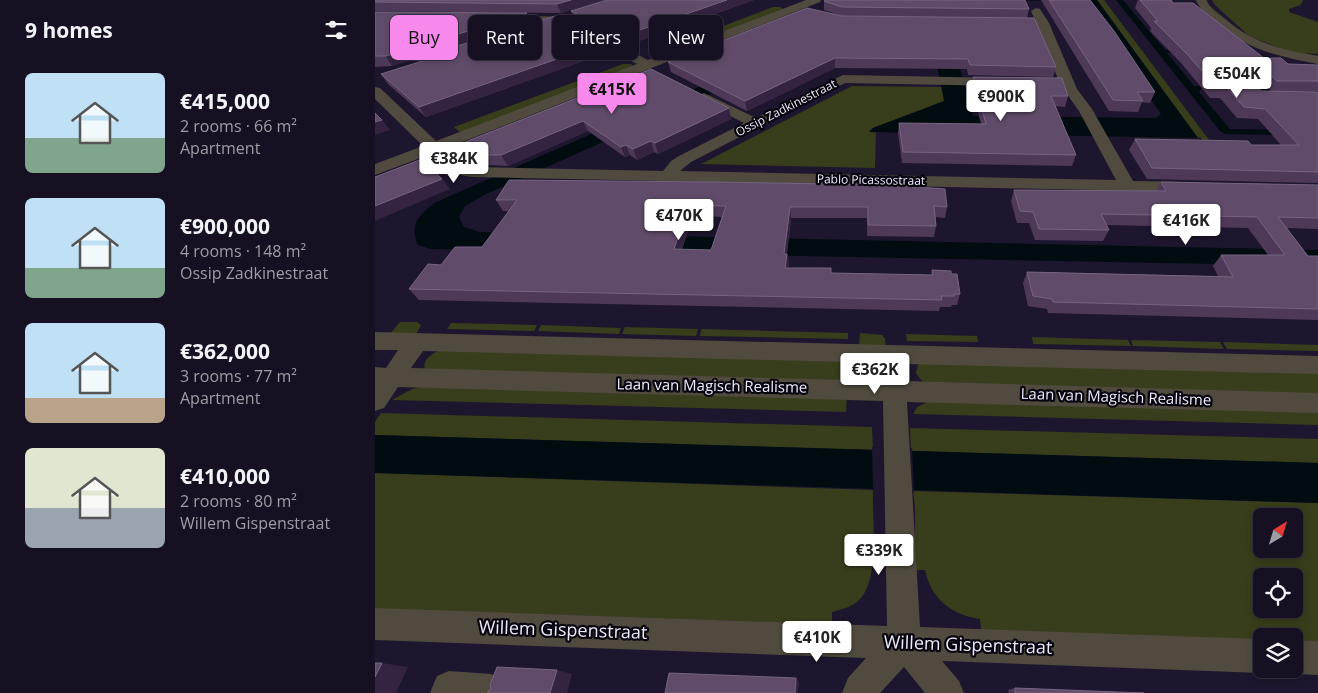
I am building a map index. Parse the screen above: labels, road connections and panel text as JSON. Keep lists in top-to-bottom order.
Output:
{
  "streets": {
    "street": [
      "Ossip Zadkinestraat",
      "Pablo Picassostraat",
      "Laan van Magisch Realisme",
      "Willem Gispenstraat"
    ]
  },
  "crossings": [
    ["Ossip Zadkinestraat", "Pablo Picassostraat"]
  ],
  "north": "top right",
  "page": {
    "heading": "9 homes",
    "chip": [
      "Buy",
      "Rent",
      "Filters",
      "New"
    ],
    "price": [
      "€504K",
      "€415K",
      "€900K",
      "€384K",
      "€470K",
      "€416K",
      "€362K",
      "€339K",
      "€410K"
    ],
    "list": [
      {
        "name": "€415,000",
        "note": "2 rooms · 66 m² · Apartment"
      },
      {
        "name": "€900,000",
        "note": "4 rooms · 148 m² · Ossip Zadkinestraat"
      },
      {
        "name": "€362,000",
        "note": "3 rooms · 77 m² · Apartment"
      },
      {
        "name": "€410,000",
        "note": "2 rooms · 80 m² · Willem Gispenstraat"
      }
    ]
  }
}
